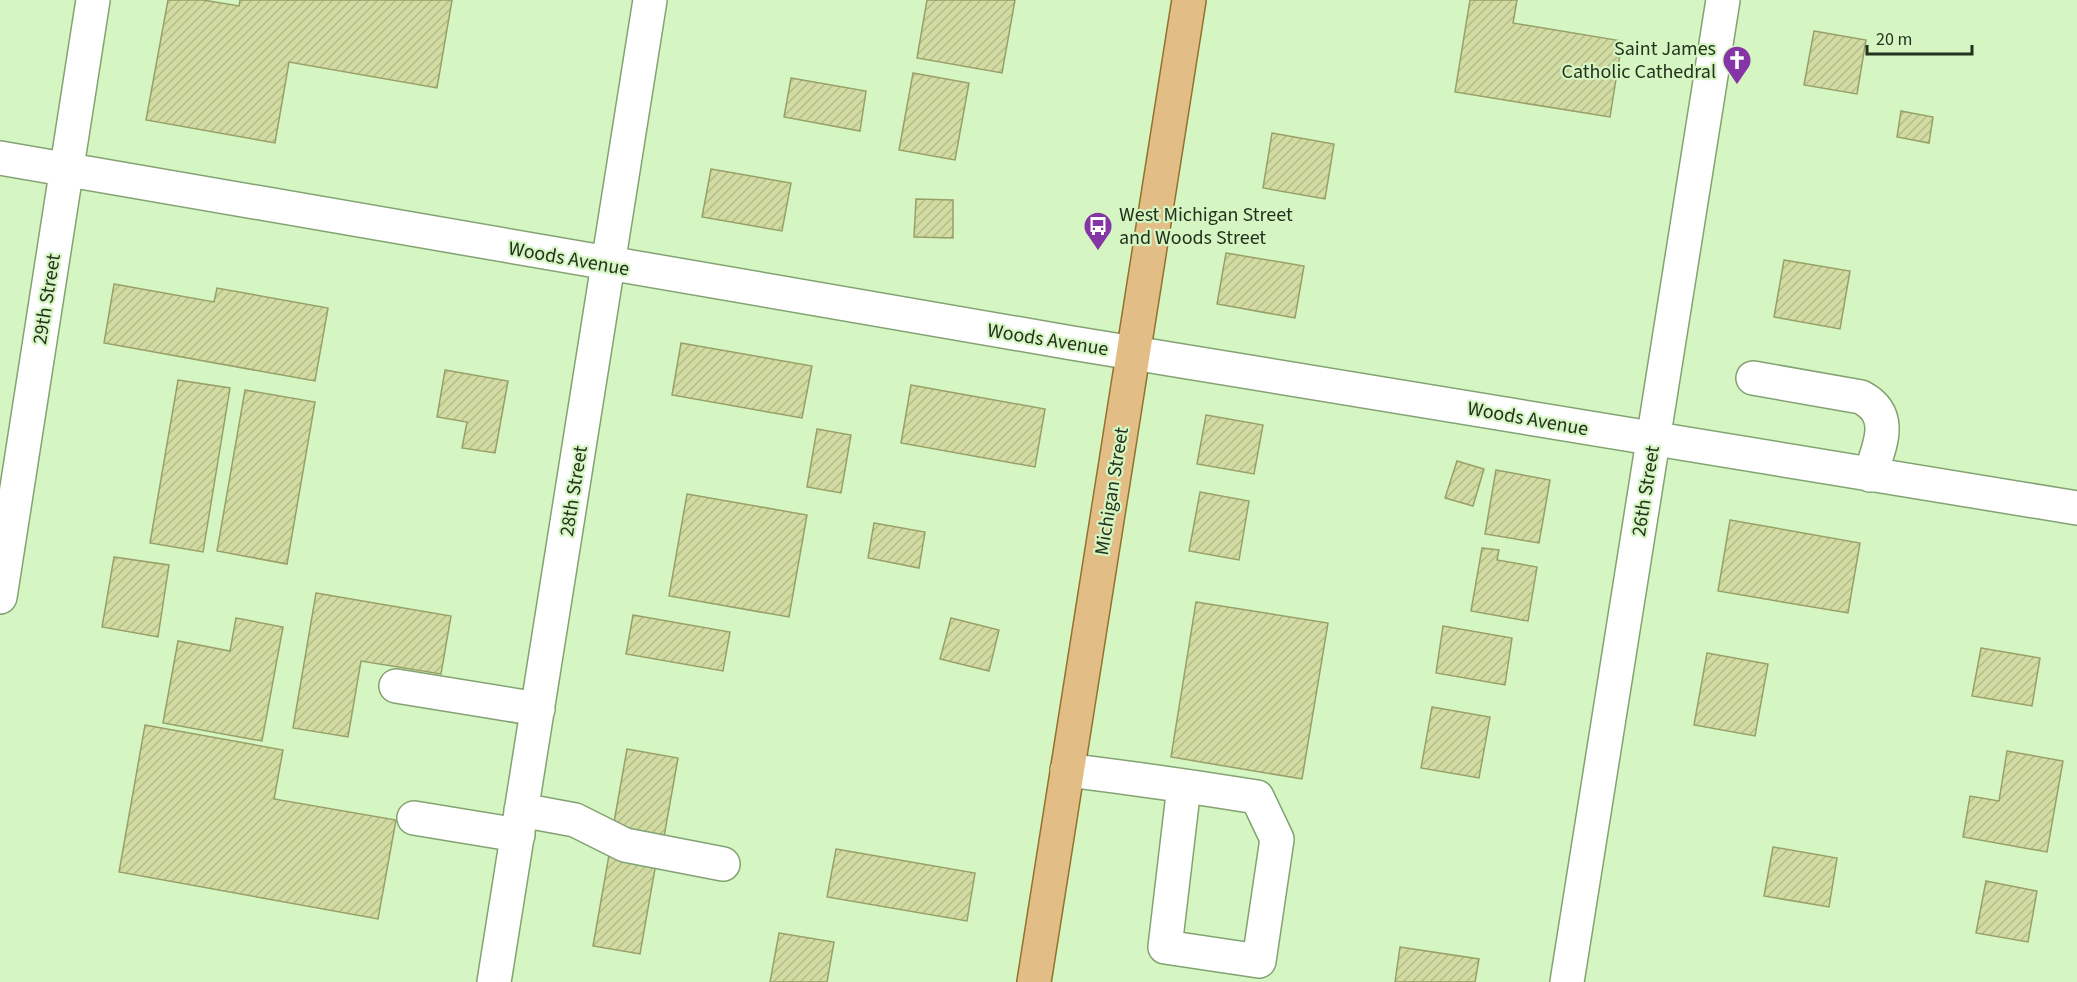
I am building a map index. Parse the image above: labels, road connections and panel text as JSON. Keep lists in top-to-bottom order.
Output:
{
  "streets": {
    "main road": ["Michigan Street"],
    "street": [
      "Woods Avenue",
      "29th Street",
      "28th Street",
      "26th Street"
    ]
  },
  "crossings": [
    ["Woods Avenue", "29th Street"],
    ["Woods Avenue", "28th Street"],
    ["Woods Avenue", "Michigan Street"],
    ["Woods Avenue", "26th Street"]
  ],
  "places": {
    "church": ["Saint James Catholic Cathedral"],
    "bus stop": ["West Michigan Street and Woods Street"]
  },
  "scale_bar": "20 m"
}
